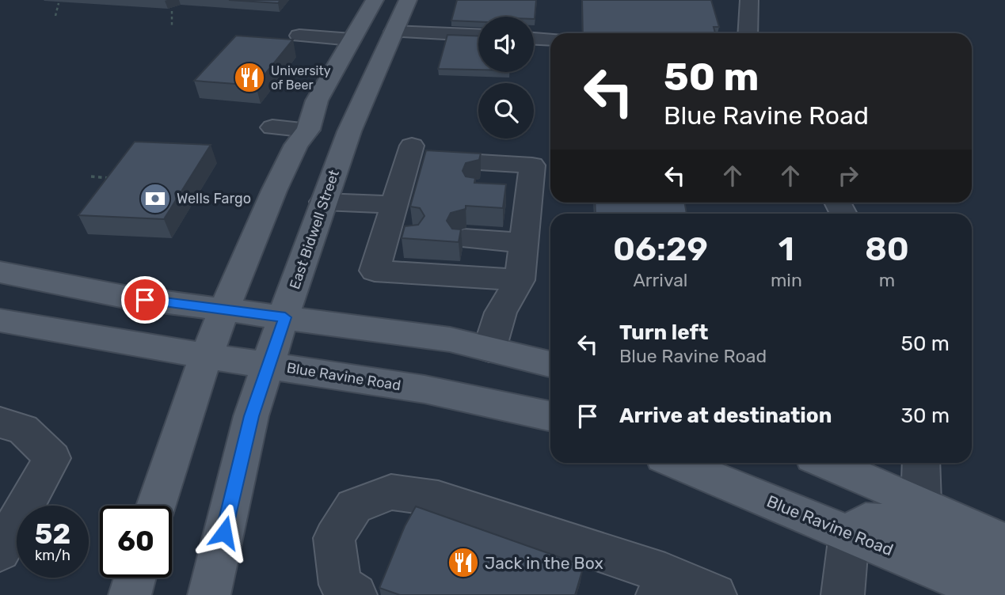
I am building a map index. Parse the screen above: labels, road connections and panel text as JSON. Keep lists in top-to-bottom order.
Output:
{
  "streets": {
    "main road": ["East Bidwell Street", "Blue Ravine Road"]
  },
  "crossings": [
    ["East Bidwell Street", "Blue Ravine Road"]
  ],
  "places": {
    "restaurant": ["University of Beer", "Jack in the Box"],
    "bank": ["Wells Fargo"]
  },
  "page": {
    "turn": ["50 m", "Blue Ravine Road"],
    "eta": [
      "06:29",
      "Arrival",
      "1",
      "min",
      "80",
      "m"
    ],
    "list": [
      {
        "name": "Turn left",
        "note": "Blue Ravine Road",
        "value": "50 m"
      },
      {
        "name": "Arrive at destination",
        "value": "30 m"
      }
    ],
    "speed": "52 km/h",
    "limit": "60"
  }
}
